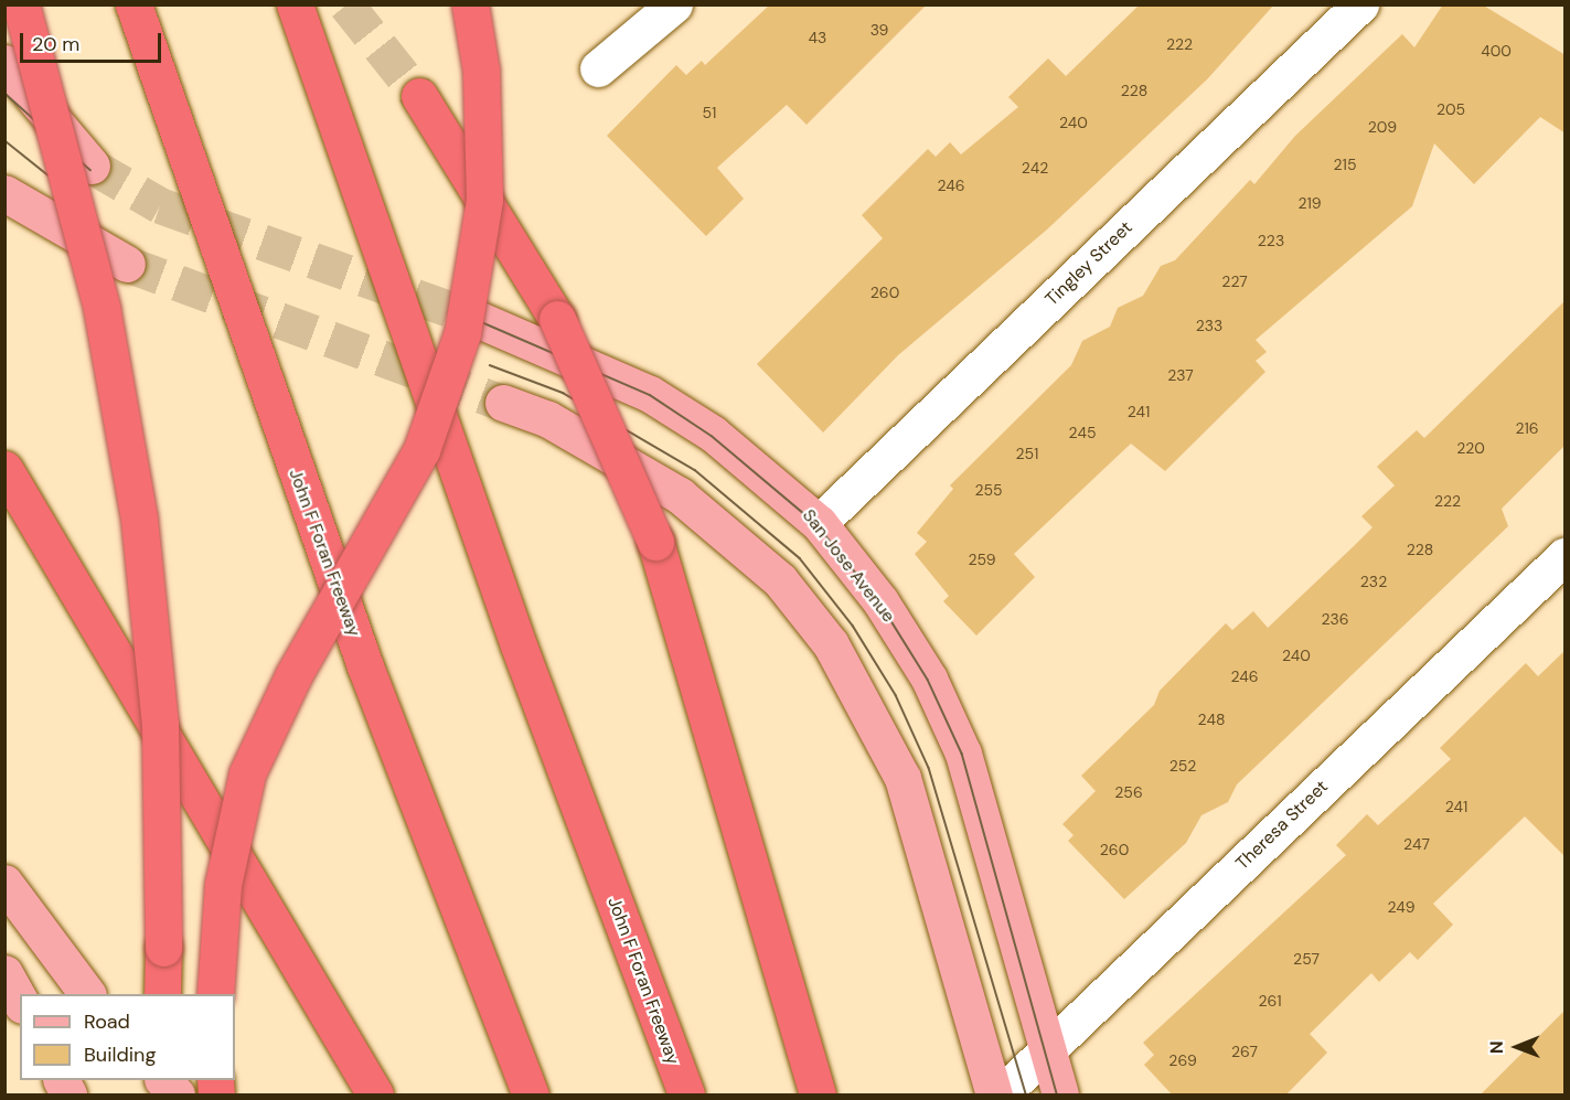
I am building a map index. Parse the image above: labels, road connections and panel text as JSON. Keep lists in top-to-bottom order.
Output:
{
  "streets": {
    "highway": ["John F Foran Freeway"],
    "main road": ["San Jose Avenue"],
    "street": ["Tingley Street", "Theresa Street"]
  },
  "crossings": [
    ["Tingley Street", "San Jose Avenue"],
    ["San Jose Avenue", "Theresa Street"]
  ],
  "house_numbers": [
    "39",
    "43",
    "222",
    "400",
    "228",
    "205",
    "51",
    "240",
    "209",
    "215",
    "242",
    "246",
    "219",
    "223",
    "227",
    "260",
    "233",
    "237",
    "241",
    "216",
    "245",
    "220",
    "251",
    "255",
    "222",
    "228",
    "259",
    "232",
    "236",
    "240",
    "246",
    "248",
    "252",
    "256",
    "241",
    "247",
    "260",
    "249",
    "257",
    "261",
    "267",
    "269"
  ],
  "legend": ["Road", "Building"],
  "scale_bar": "20 m",
  "north": "left"
}
